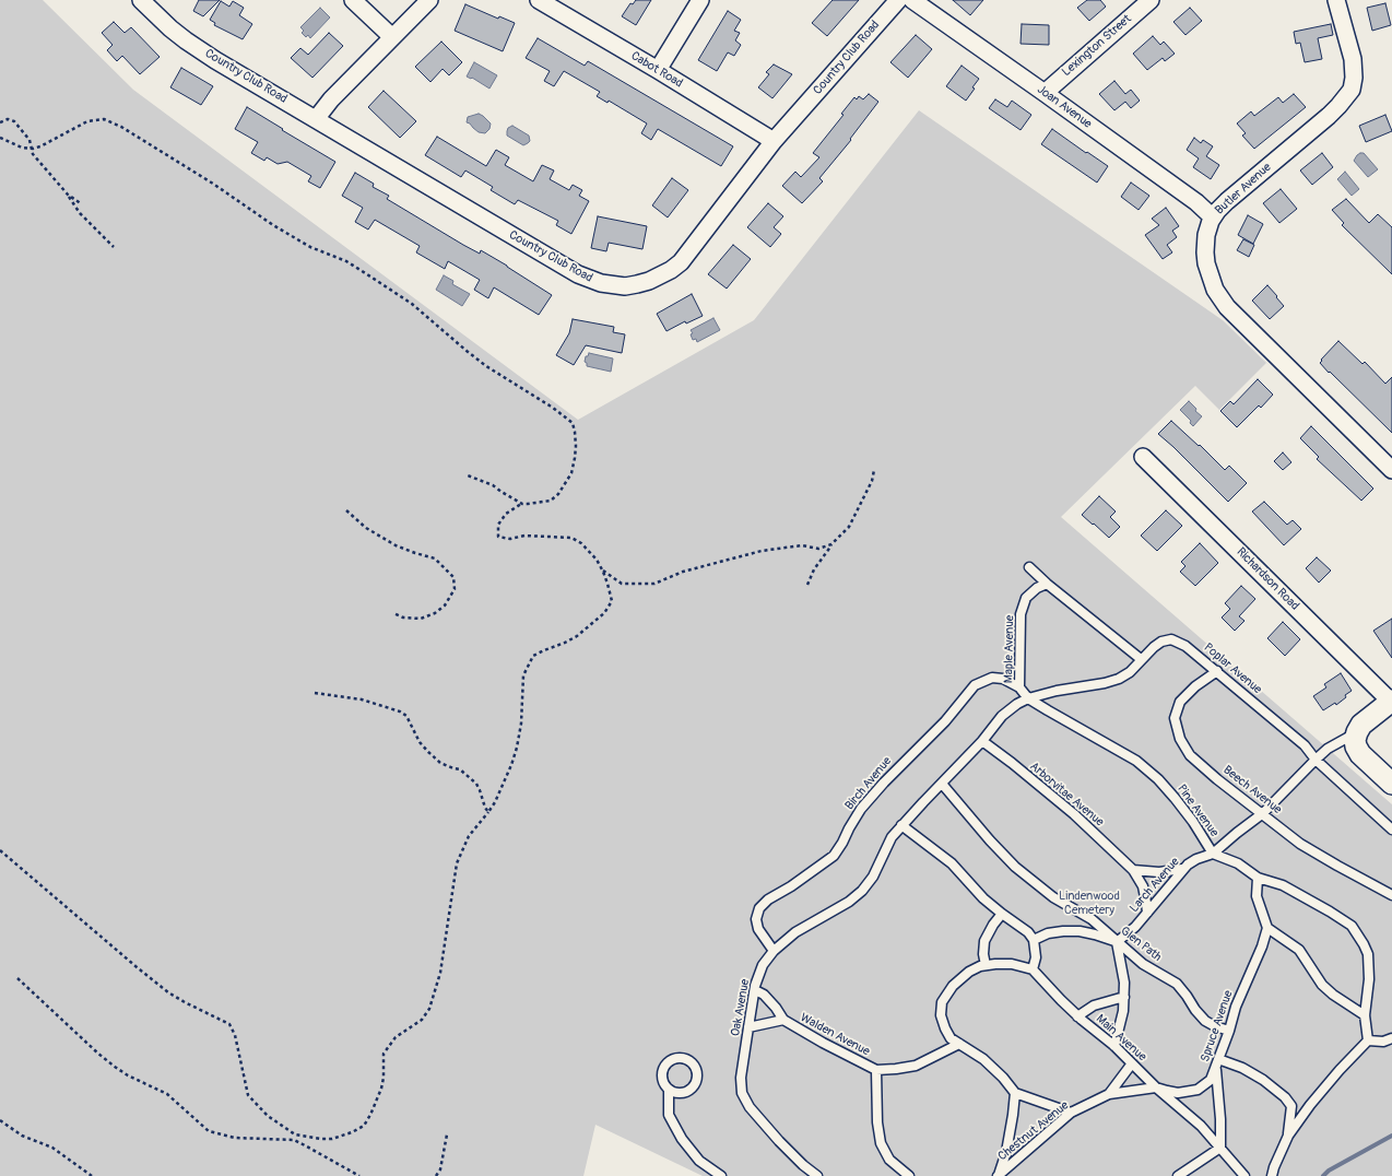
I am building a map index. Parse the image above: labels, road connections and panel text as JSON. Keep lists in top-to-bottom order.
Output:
{
  "streets": {
    "street": [
      "Lexington Street",
      "Country Club Road",
      "Cabot Road",
      "Joan Avenue",
      "Butler Avenue",
      "Richardson Road"
    ],
    "lane": [
      "Maple Avenue",
      "Poplar Avenue",
      "Birch Avenue",
      "Beech Avenue",
      "Arborvitae Avenue",
      "Pine Avenue",
      "Larch Avenue",
      "Glen Path",
      "Oak Avenue",
      "Spruce Avenue",
      "Walden Avenue",
      "Main Avenue",
      "Chestnut Avenue"
    ]
  },
  "crossings": [
    ["Lexington Street", "Joan Avenue"],
    ["Country Club Road", "Cabot Road"],
    ["Joan Avenue", "Butler Avenue"],
    ["Maple Avenue", "Poplar Avenue"],
    ["Maple Avenue", "Birch Avenue"],
    ["Maple Avenue", "Pine Avenue"],
    ["Poplar Avenue", "Beech Avenue"],
    ["Poplar Avenue", "Pine Avenue"],
    ["Poplar Avenue", "Larch Avenue"],
    ["Birch Avenue", "Oak Avenue"],
    ["Beech Avenue", "Larch Avenue"],
    ["Arborvitae Avenue", "Larch Avenue"],
    ["Pine Avenue", "Larch Avenue"],
    ["Larch Avenue", "Glen Path"],
    ["Glen Path", "Spruce Avenue"],
    ["Oak Avenue", "Walden Avenue"],
    ["Spruce Avenue", "Main Avenue"],
    ["Spruce Avenue", "Chestnut Avenue"],
    ["Main Avenue", "Chestnut Avenue"]
  ],
  "parks": ["Lindenwood Cemetery"]
}
